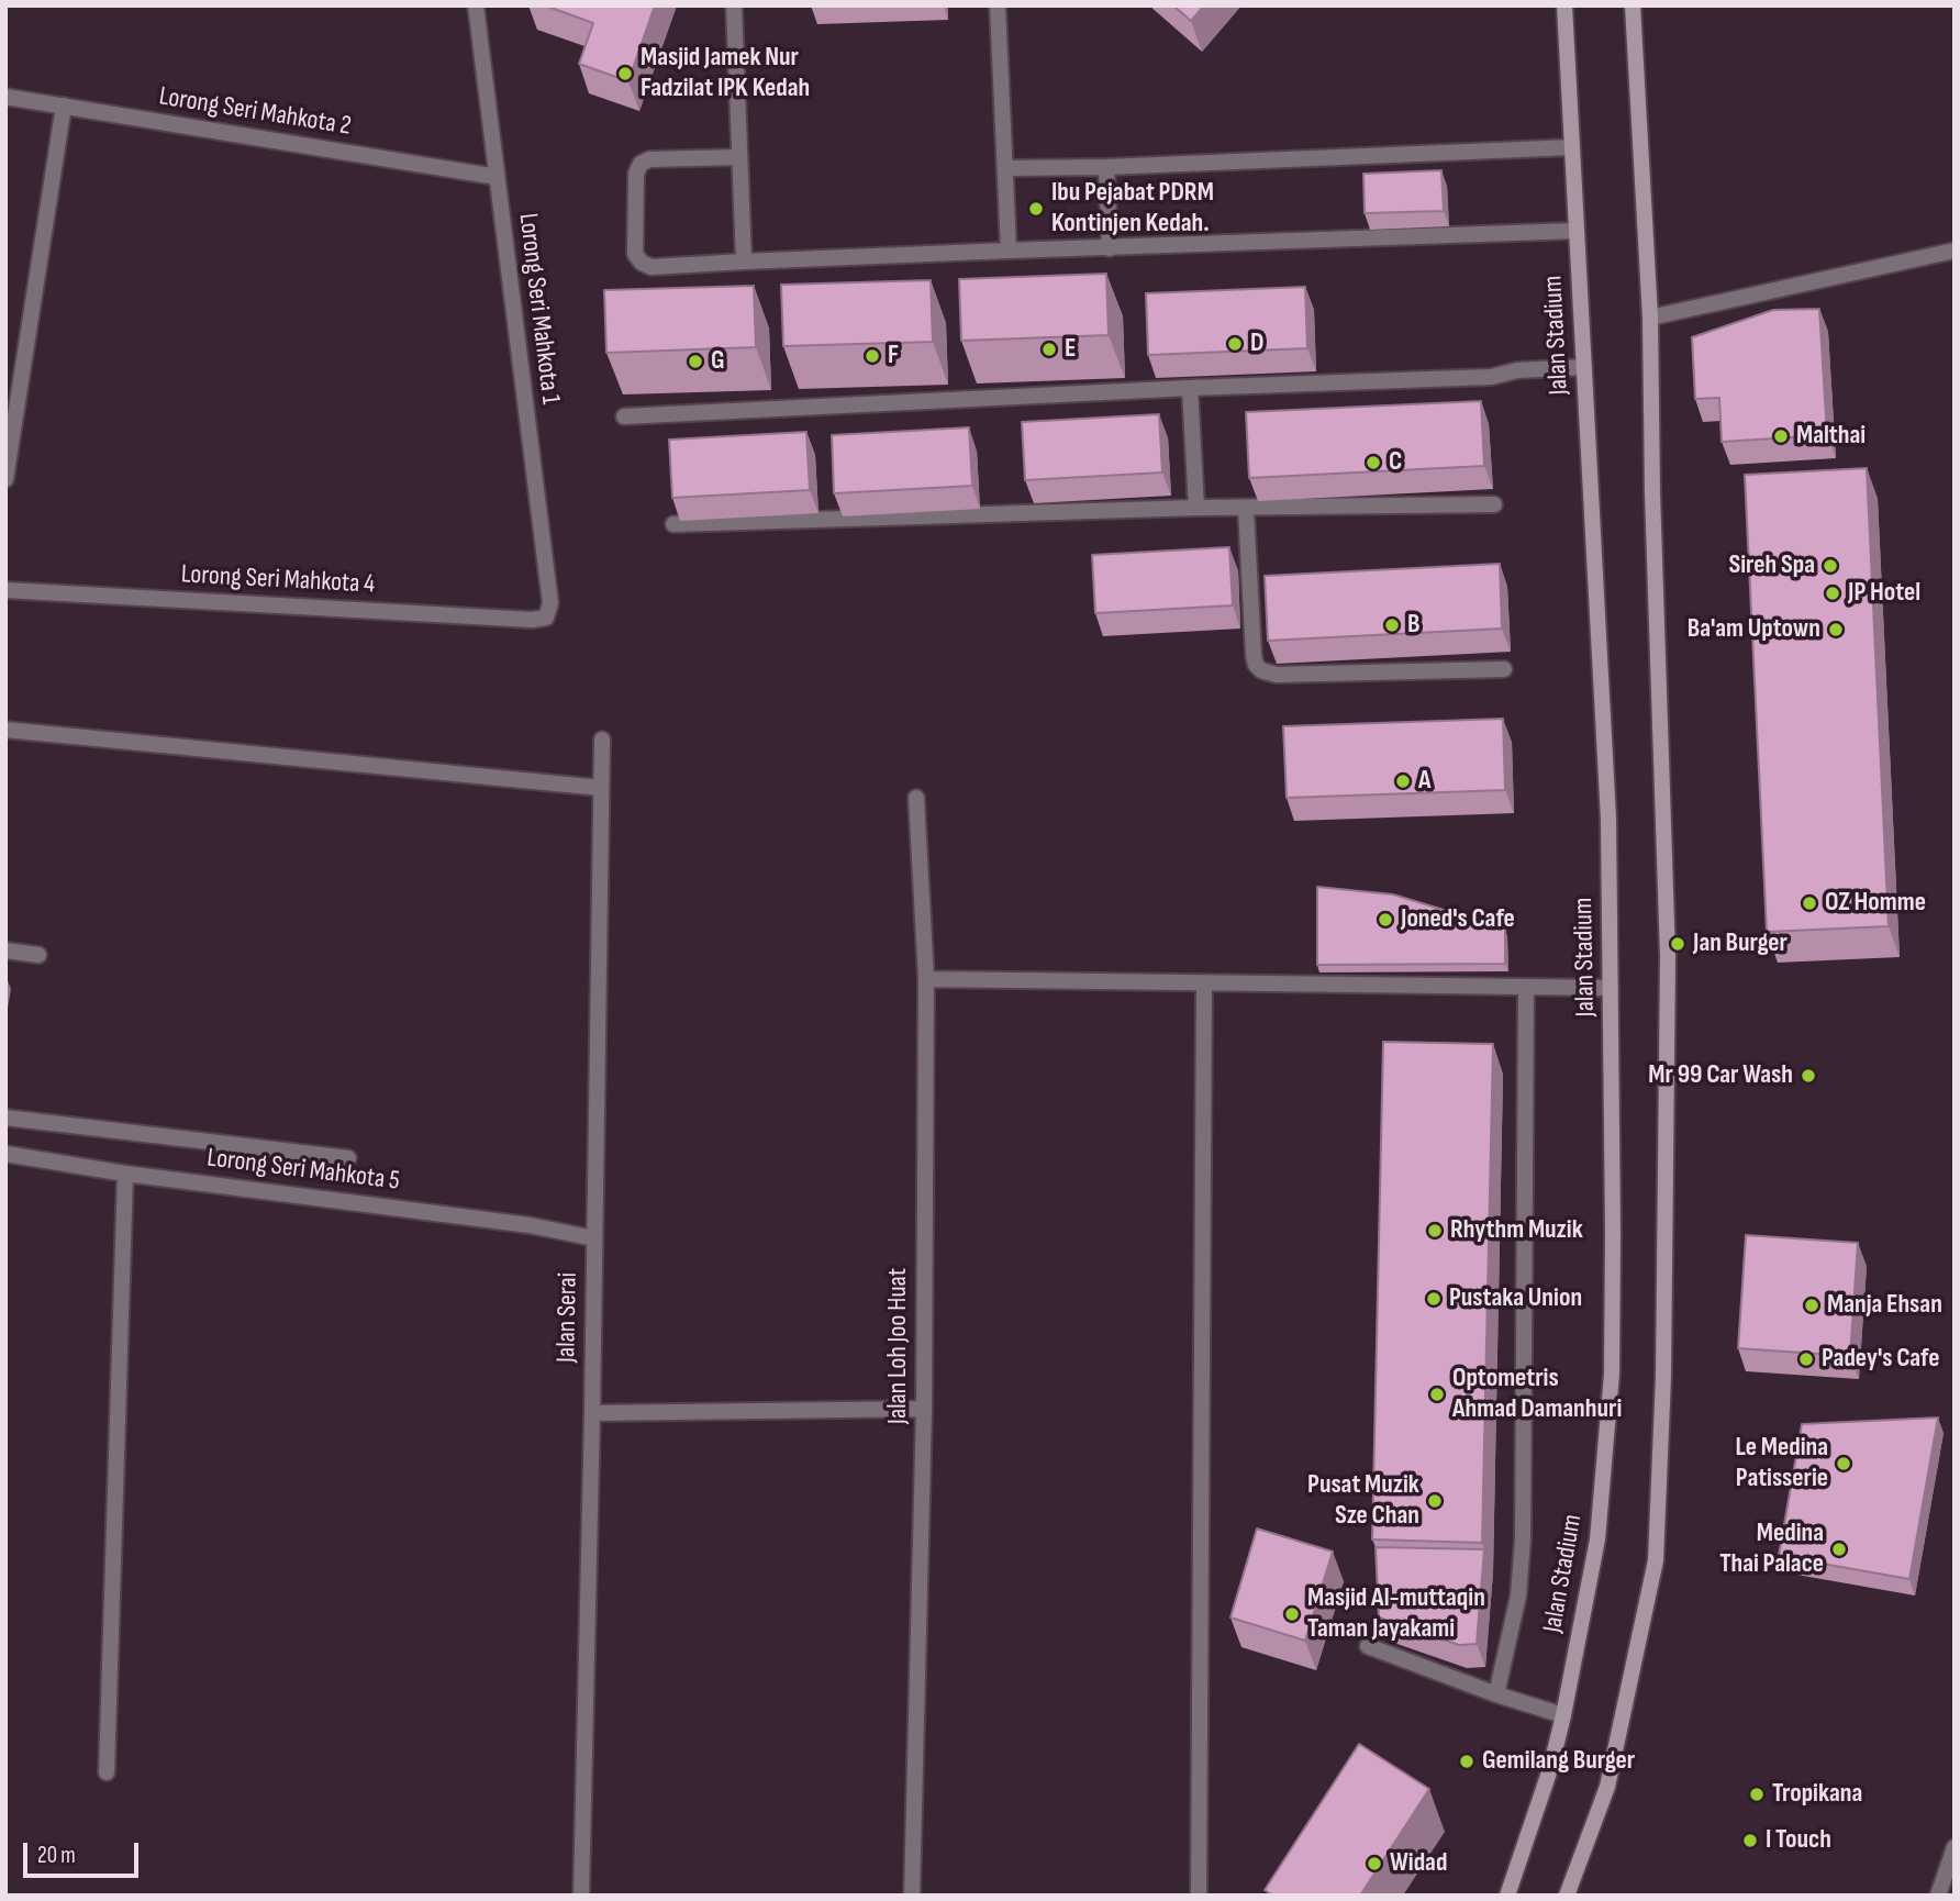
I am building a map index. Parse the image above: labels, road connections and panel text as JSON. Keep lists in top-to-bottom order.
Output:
{
  "streets": {
    "main road": ["Jalan Stadium"],
    "street": [
      "Lorong Seri Mahkota 2",
      "Lorong Seri Mahkota 1",
      "Lorong Seri Mahkota 4",
      "Lorong Seri Mahkota 5",
      "Jalan Serai",
      "Jalan Loh Joo Huat"
    ]
  },
  "crossings": [
    ["Lorong Seri Mahkota 2", "Lorong Seri Mahkota 1"],
    ["Lorong Seri Mahkota 1", "Lorong Seri Mahkota 4"],
    ["Lorong Seri Mahkota 5", "Jalan Serai"]
  ],
  "places": [
    "Masjid Jamek Nur Fadzilat IPK Kedah",
    "Ibu Pejabat PDRM Kontinjen Kedah.",
    "D",
    "E",
    "F",
    "G",
    "Malthai",
    "C",
    "Sireh Spa",
    "JP Hotel",
    "B",
    "Ba'am Uptown",
    "A",
    "OZ Homme",
    "Joned's Cafe",
    "Jan Burger",
    "Mr 99 Car Wash",
    "Rhythm Muzik",
    "Pustaka Union",
    "Manja Ehsan",
    "Padey's Cafe",
    "Optometris Ahmad Damanhuri",
    "Le Medina Patisserie",
    "Pusat Muzik Sze Chan",
    "Medina Thai Palace",
    "Masjid Al-muttaqin Taman Jayakami",
    "Gemilang Burger",
    "Tropikana",
    "I Touch",
    "Widad"
  ],
  "scale_bar": "20 m"
}
